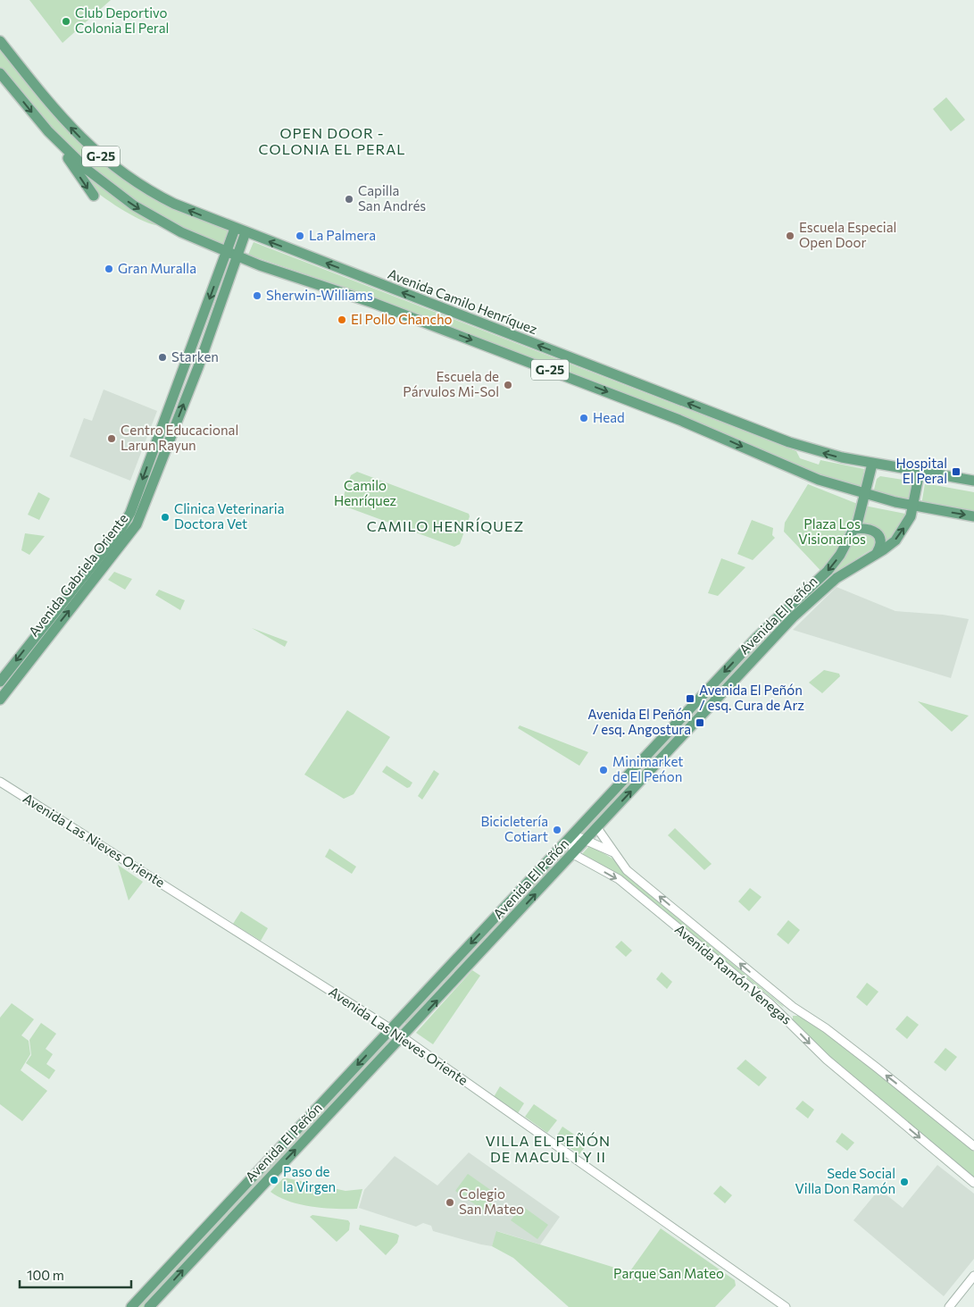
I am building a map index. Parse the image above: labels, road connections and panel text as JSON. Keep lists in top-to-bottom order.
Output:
{
  "streets": {
    "main road": [
      "G-25",
      "Avenida Camilo Henríquez",
      "Avenida Gabriela Oriente",
      "Avenida El Peñón"
    ],
    "street": ["Avenida Las Nieves Oriente", "Avenida Ramón Venegas"]
  },
  "crossings": [
    ["G-25", "Avenida Gabriela Oriente"],
    ["G-25", "Avenida El Peñón"],
    ["Avenida Camilo Henríquez", "Avenida Gabriela Oriente"],
    ["Avenida Camilo Henríquez", "Avenida El Peñón"],
    ["Avenida El Peñón", "Avenida Las Nieves Oriente"],
    ["Avenida El Peñón", "Avenida Ramón Venegas"]
  ],
  "districts": ["OPEN DOOR - COLONIA EL PERAL", "CAMILO HENRÍQUEZ", "VILLA EL PEÑÓN DE MACUL I Y II"],
  "parks": ["Camilo Henríquez", "Plaza Los Visionarios", "Parque San Mateo"],
  "places": {
    "other": [
      "Club Deportivo Colonia El Peral",
      "Capilla San Andrés",
      "La Palmera",
      "Escuela Especial Open Door",
      "Gran Muralla",
      "Sherwin-Williams",
      "El Pollo Chancho",
      "Starken",
      "Escuela de Párvulos Mi-Sol",
      "Head",
      "Centro Educacional Larun Rayun",
      "Clinica Veterinaria Doctora Vet",
      "Minimarket de El Peńon",
      "Bicicletería Cotiart",
      "Paso de la Virgen",
      "Sede Social Villa Don Ramón",
      "Colegio San Mateo"
    ],
    "transit": ["Hospital El Peral", "Avenida El Peñón / esq. Cura de Arz", "Avenida El Peñón / esq. Angostura"]
  },
  "scale_bar": "100 m"
}
